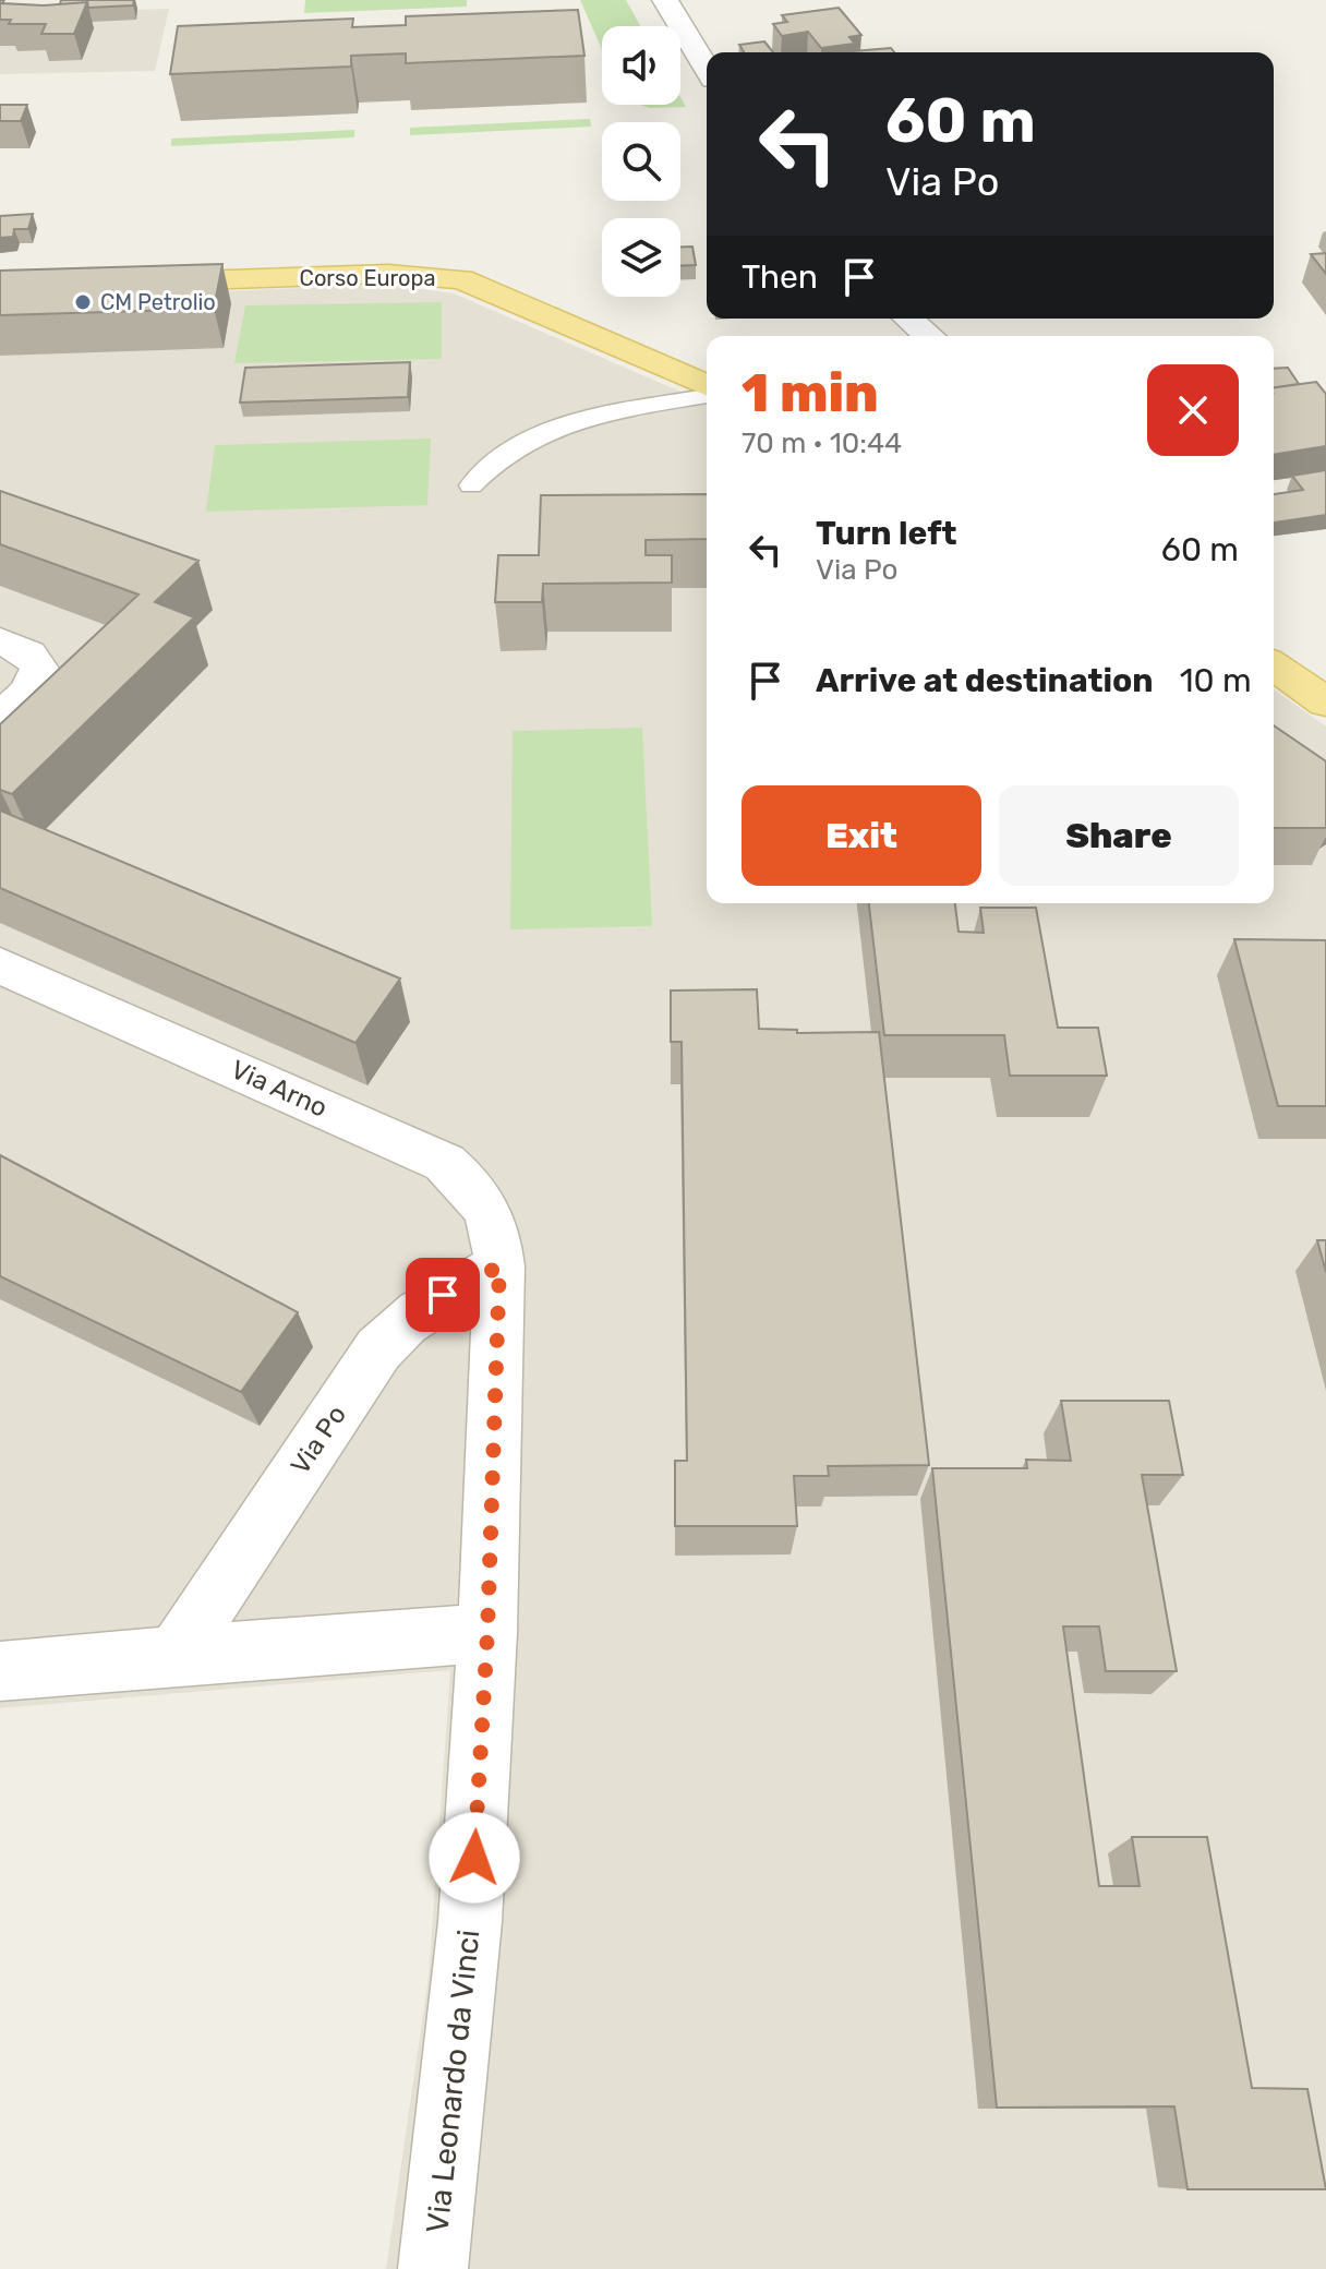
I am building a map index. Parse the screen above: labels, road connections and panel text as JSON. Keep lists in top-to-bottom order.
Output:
{
  "streets": {
    "main road": ["Corso Europa"],
    "street": ["Via Arno", "Via Po", "Via Leonardo da Vinci"]
  },
  "crossings": [
    ["Via Arno", "Via Po"],
    ["Via Arno", "Via Leonardo da Vinci"],
    ["Via Po", "Via Leonardo da Vinci"]
  ],
  "places": ["CM Petrolio"],
  "page": {
    "turn": ["60 m", "Via Po"],
    "then": "Then",
    "heading": ["1 min", "70 m · 10:44"],
    "list": [
      {
        "name": "Turn left",
        "note": "Via Po",
        "value": "60 m"
      },
      {
        "name": "Arrive at destination",
        "value": "10 m"
      }
    ],
    "buttons": ["Exit", "Share"]
  }
}
